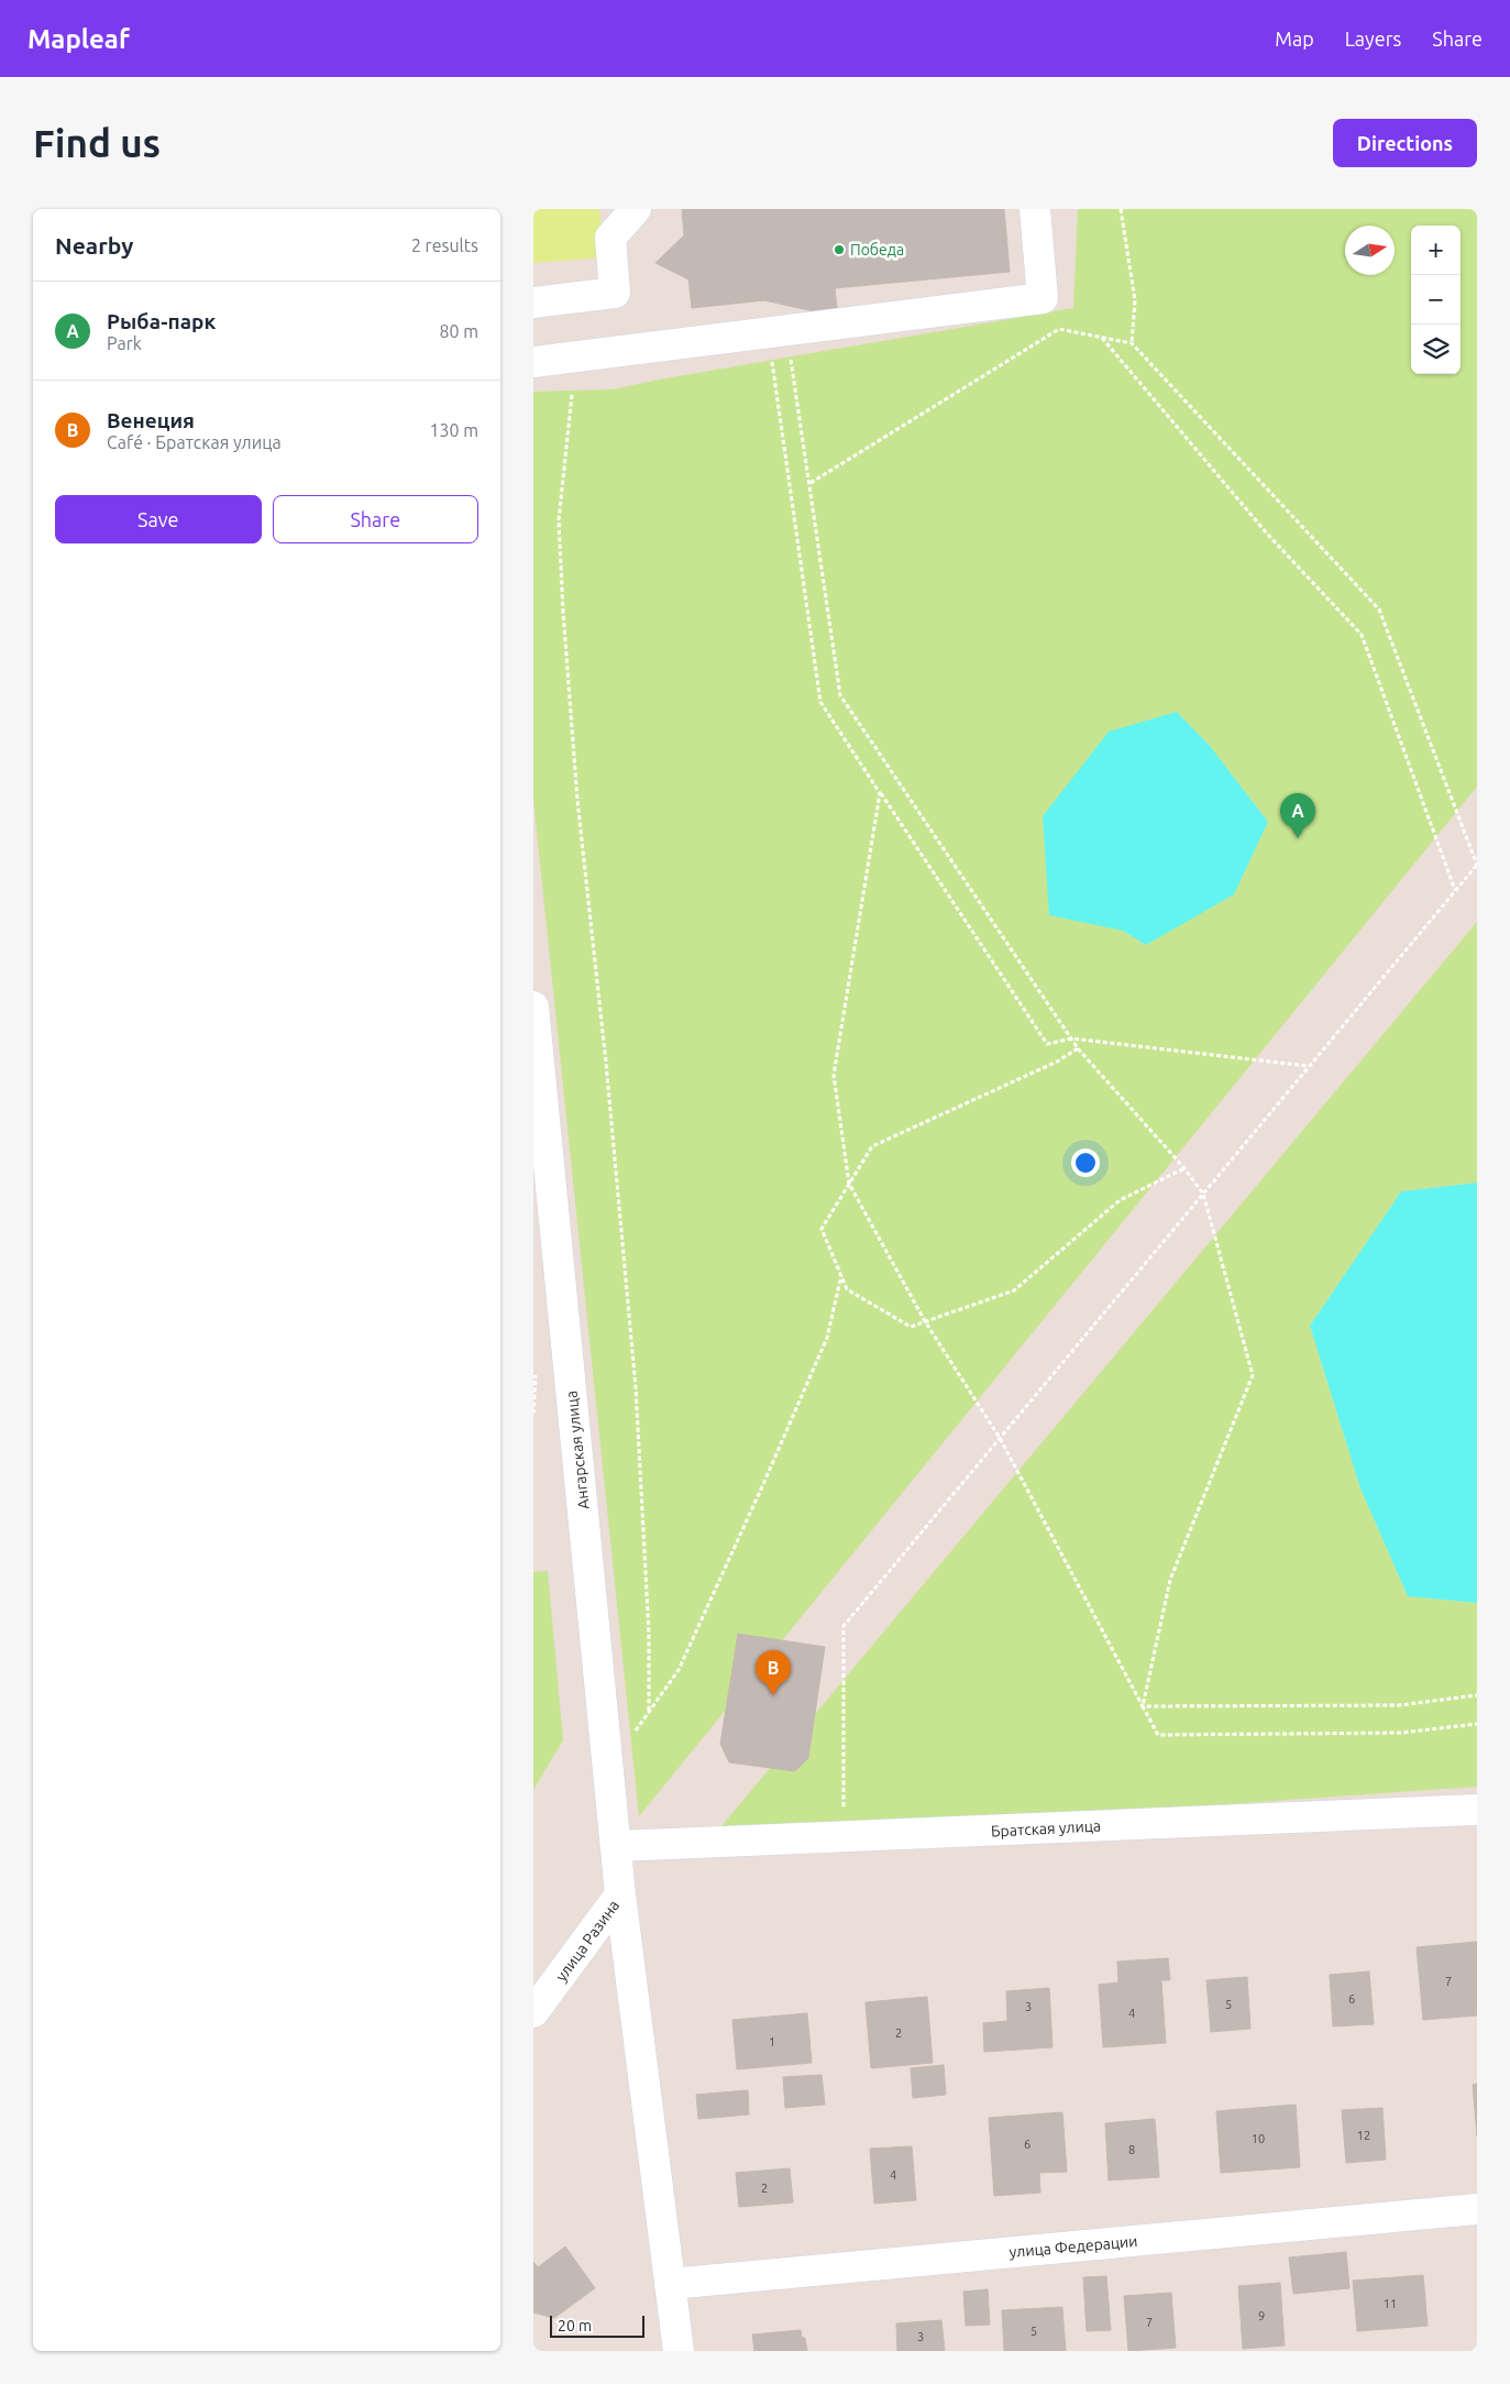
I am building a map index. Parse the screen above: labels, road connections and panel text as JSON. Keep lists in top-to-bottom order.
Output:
{
  "streets": {
    "street": [
      "Ангарская улица",
      "Братская улица",
      "улица Разина",
      "улица Федерации"
    ]
  },
  "crossings": [
    ["Ангарская улица", "Братская улица"],
    ["Ангарская улица", "улица Разина"],
    ["Ангарская улица", "улица Федерации"]
  ],
  "places": ["Победа"],
  "house_numbers": [
    "7",
    "6",
    "5",
    "3",
    "4",
    "2",
    "1",
    "12",
    "10",
    "6",
    "8",
    "4",
    "2",
    "11",
    "9",
    "7",
    "5",
    "3"
  ],
  "scale_bar": "20 m",
  "north": "right",
  "page": {
    "header": "Mapleaf",
    "nav": ["Map", "Layers", "Share"],
    "buttons": [
      "Directions",
      ["Save", "Share"]
    ],
    "title": "Find us",
    "heading": ["Nearby", "2 results"],
    "map_buttons": ["+", "−"],
    "list": [
      {
        "mark": "A",
        "name": "Рыба-парк",
        "note": "Park",
        "value": "80 m"
      },
      {
        "mark": "B",
        "name": "Венеция",
        "note": "Café · Братская улица",
        "value": "130 m"
      }
    ],
    "pins": ["A", "B"],
    "scale": "20 m"
  }
}
